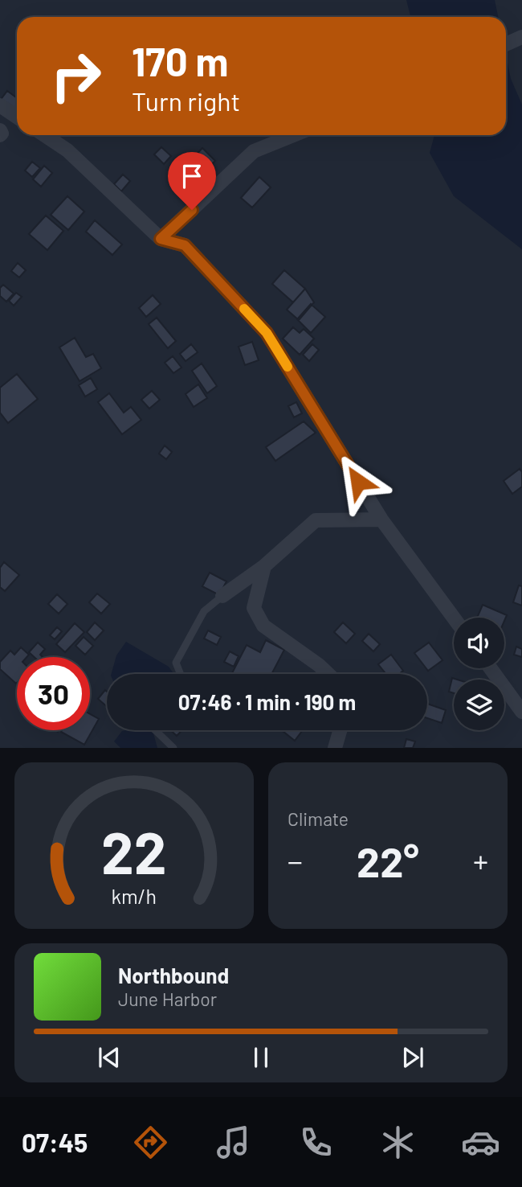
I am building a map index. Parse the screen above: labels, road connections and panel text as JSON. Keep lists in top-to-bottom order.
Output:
{
  "page": {
    "turn": ["170 m", "Turn right"],
    "limit": "30",
    "trip": "07:46 · 1 min · 190 m",
    "tile": "Climate",
    "heat": ["−", "22°", "+"],
    "song": ["Northbound", "June Harbor"],
    "tabs": "07:45",
    "gauge": ["22", "km/h"]
  }
}
